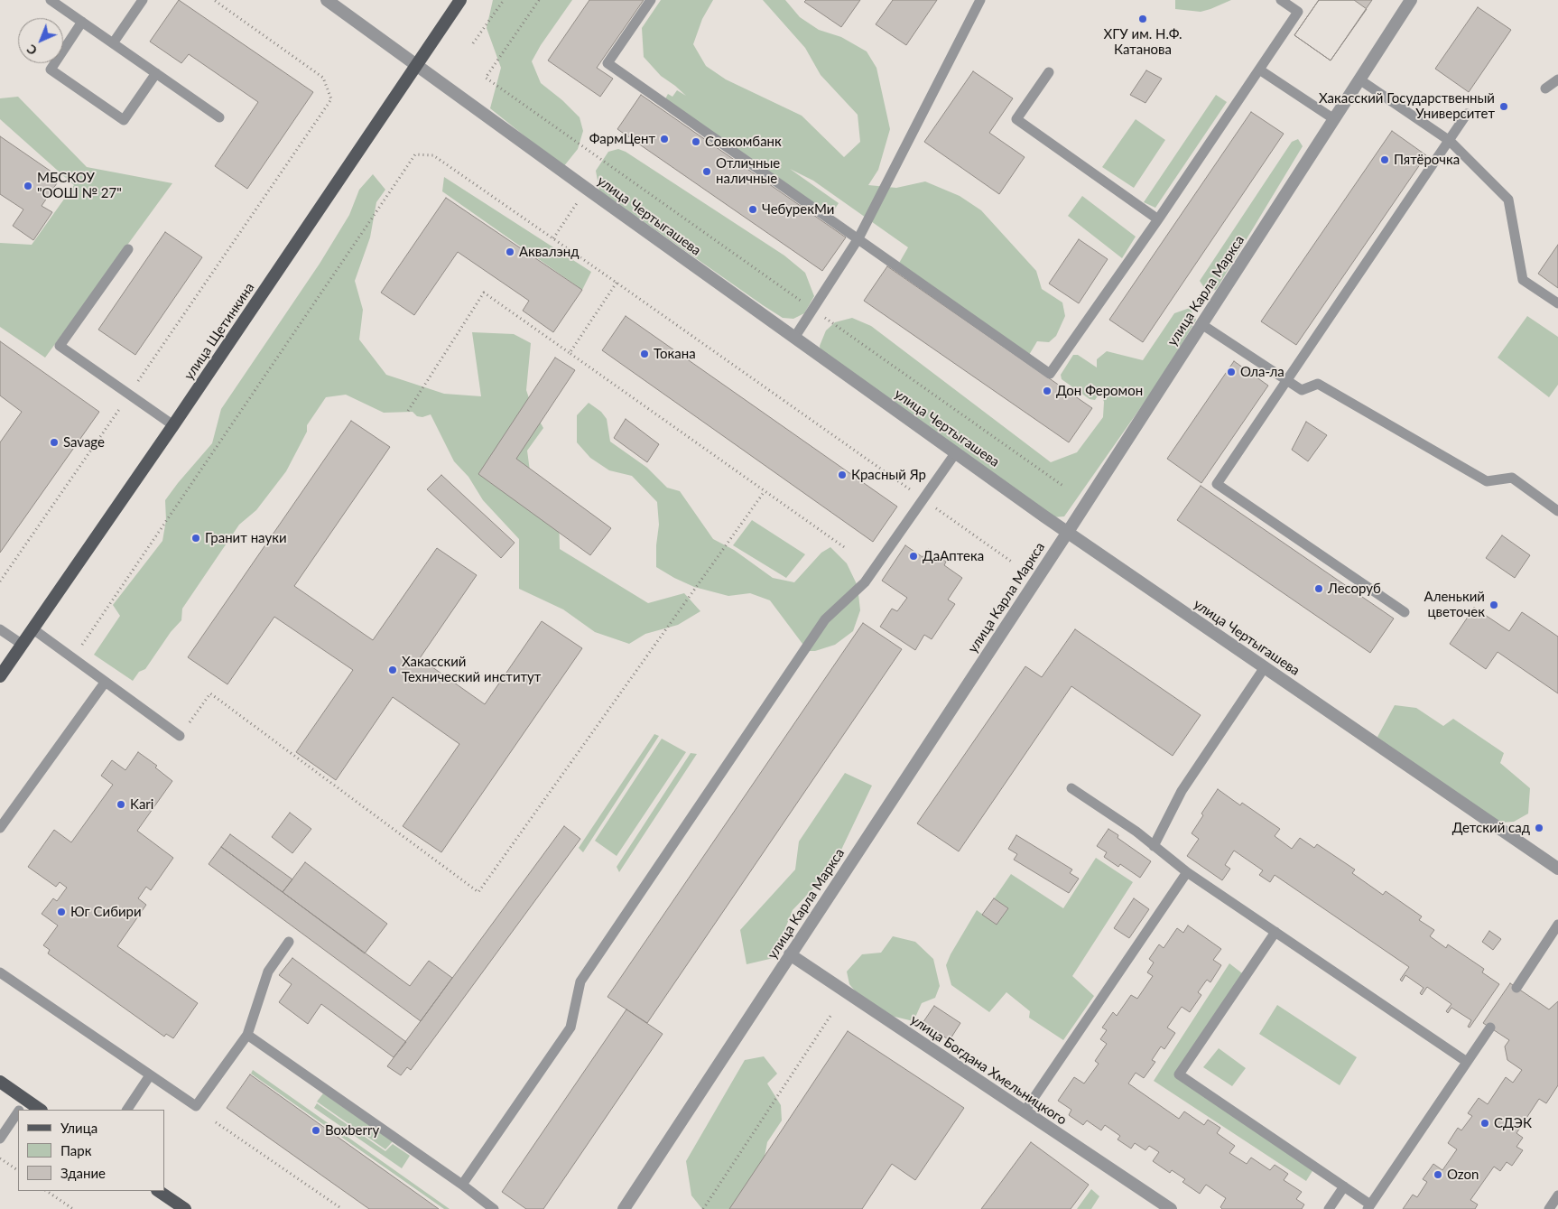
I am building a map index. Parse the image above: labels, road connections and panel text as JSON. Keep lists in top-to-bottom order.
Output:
{
  "streets": {
    "main road": ["улица Щетинкина"],
    "street": ["улица Чертыгашева", "улица Карла Маркса", "улица Богдана Хмельницкого"]
  },
  "crossings": [
    ["улица Чертыгашева", "улица Карла Маркса"],
    ["улица Чертыгашева", "улица Щетинкина"],
    ["улица Карла Маркса", "улица Богдана Хмельницкого"]
  ],
  "places": [
    "ХГУ им. Н.Ф. Катанова",
    "Хакасский Государственный Университет",
    "ФармЦент",
    "Совкомбанк",
    "Пятёрочка",
    "Отличные наличные",
    "МБСКОУ \"ООШ № 27\"",
    "ЧебурекМи",
    "Аквалэнд",
    "Токана",
    "Ола-ла",
    "Дон Феромон",
    "Savage",
    "Красный Яр",
    "Гранит науки",
    "ДаАптека",
    "Лесоруб",
    "Аленький цветочек",
    "Хакасский Технический институт",
    "Kari",
    "Детский сад",
    "Юг Сибири",
    "СДЭК",
    "Boxberry",
    "Ozon"
  ],
  "legend": ["Улица", "Парк", "Здание"],
  "north": "bottom left"
}
